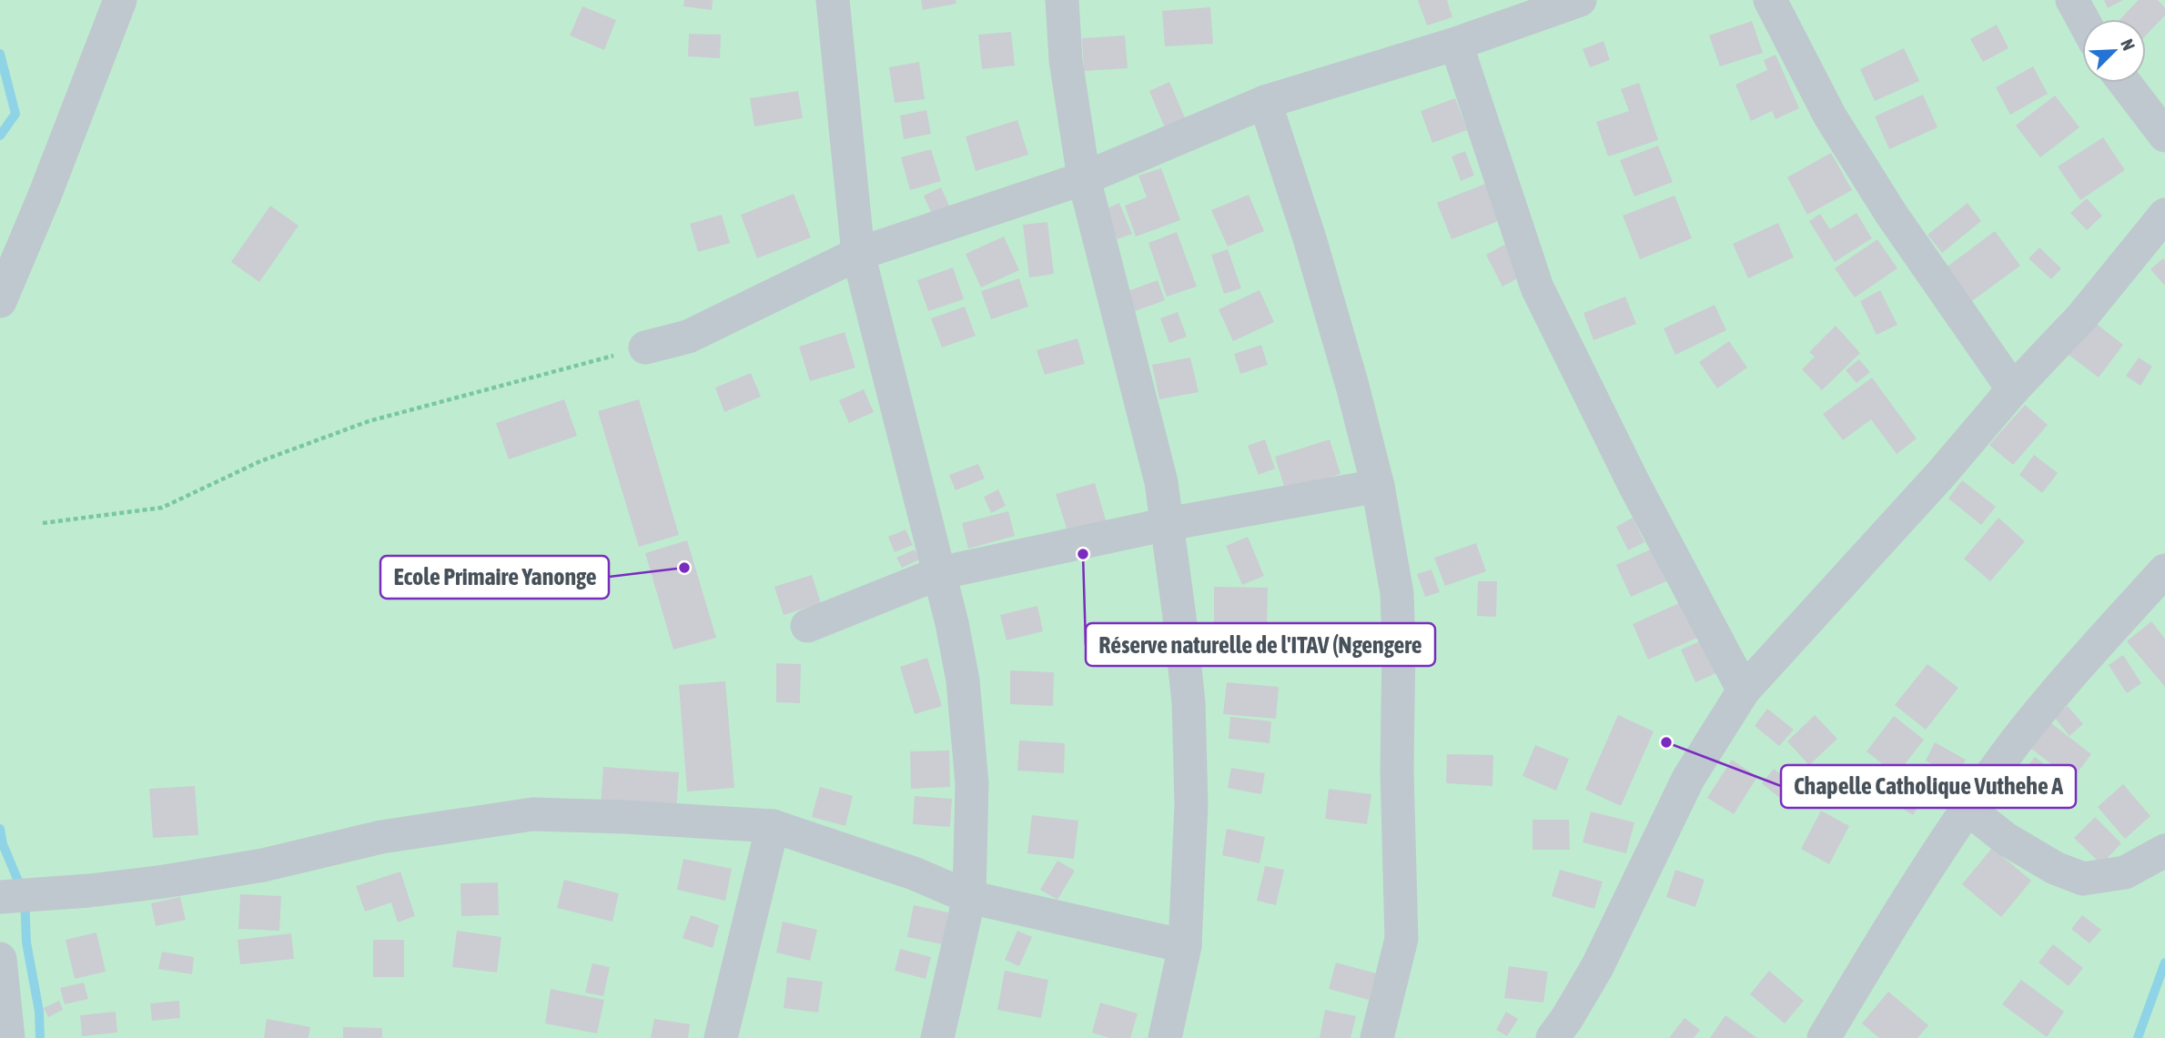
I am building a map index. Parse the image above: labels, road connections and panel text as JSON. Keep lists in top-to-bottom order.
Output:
{
  "places": ["Réserve naturelle de l'ITAV (Ngengere", "Ecole Primaire Yanonge", "Chapelle Catholique Vuthehe A"],
  "north": "top right"
}
